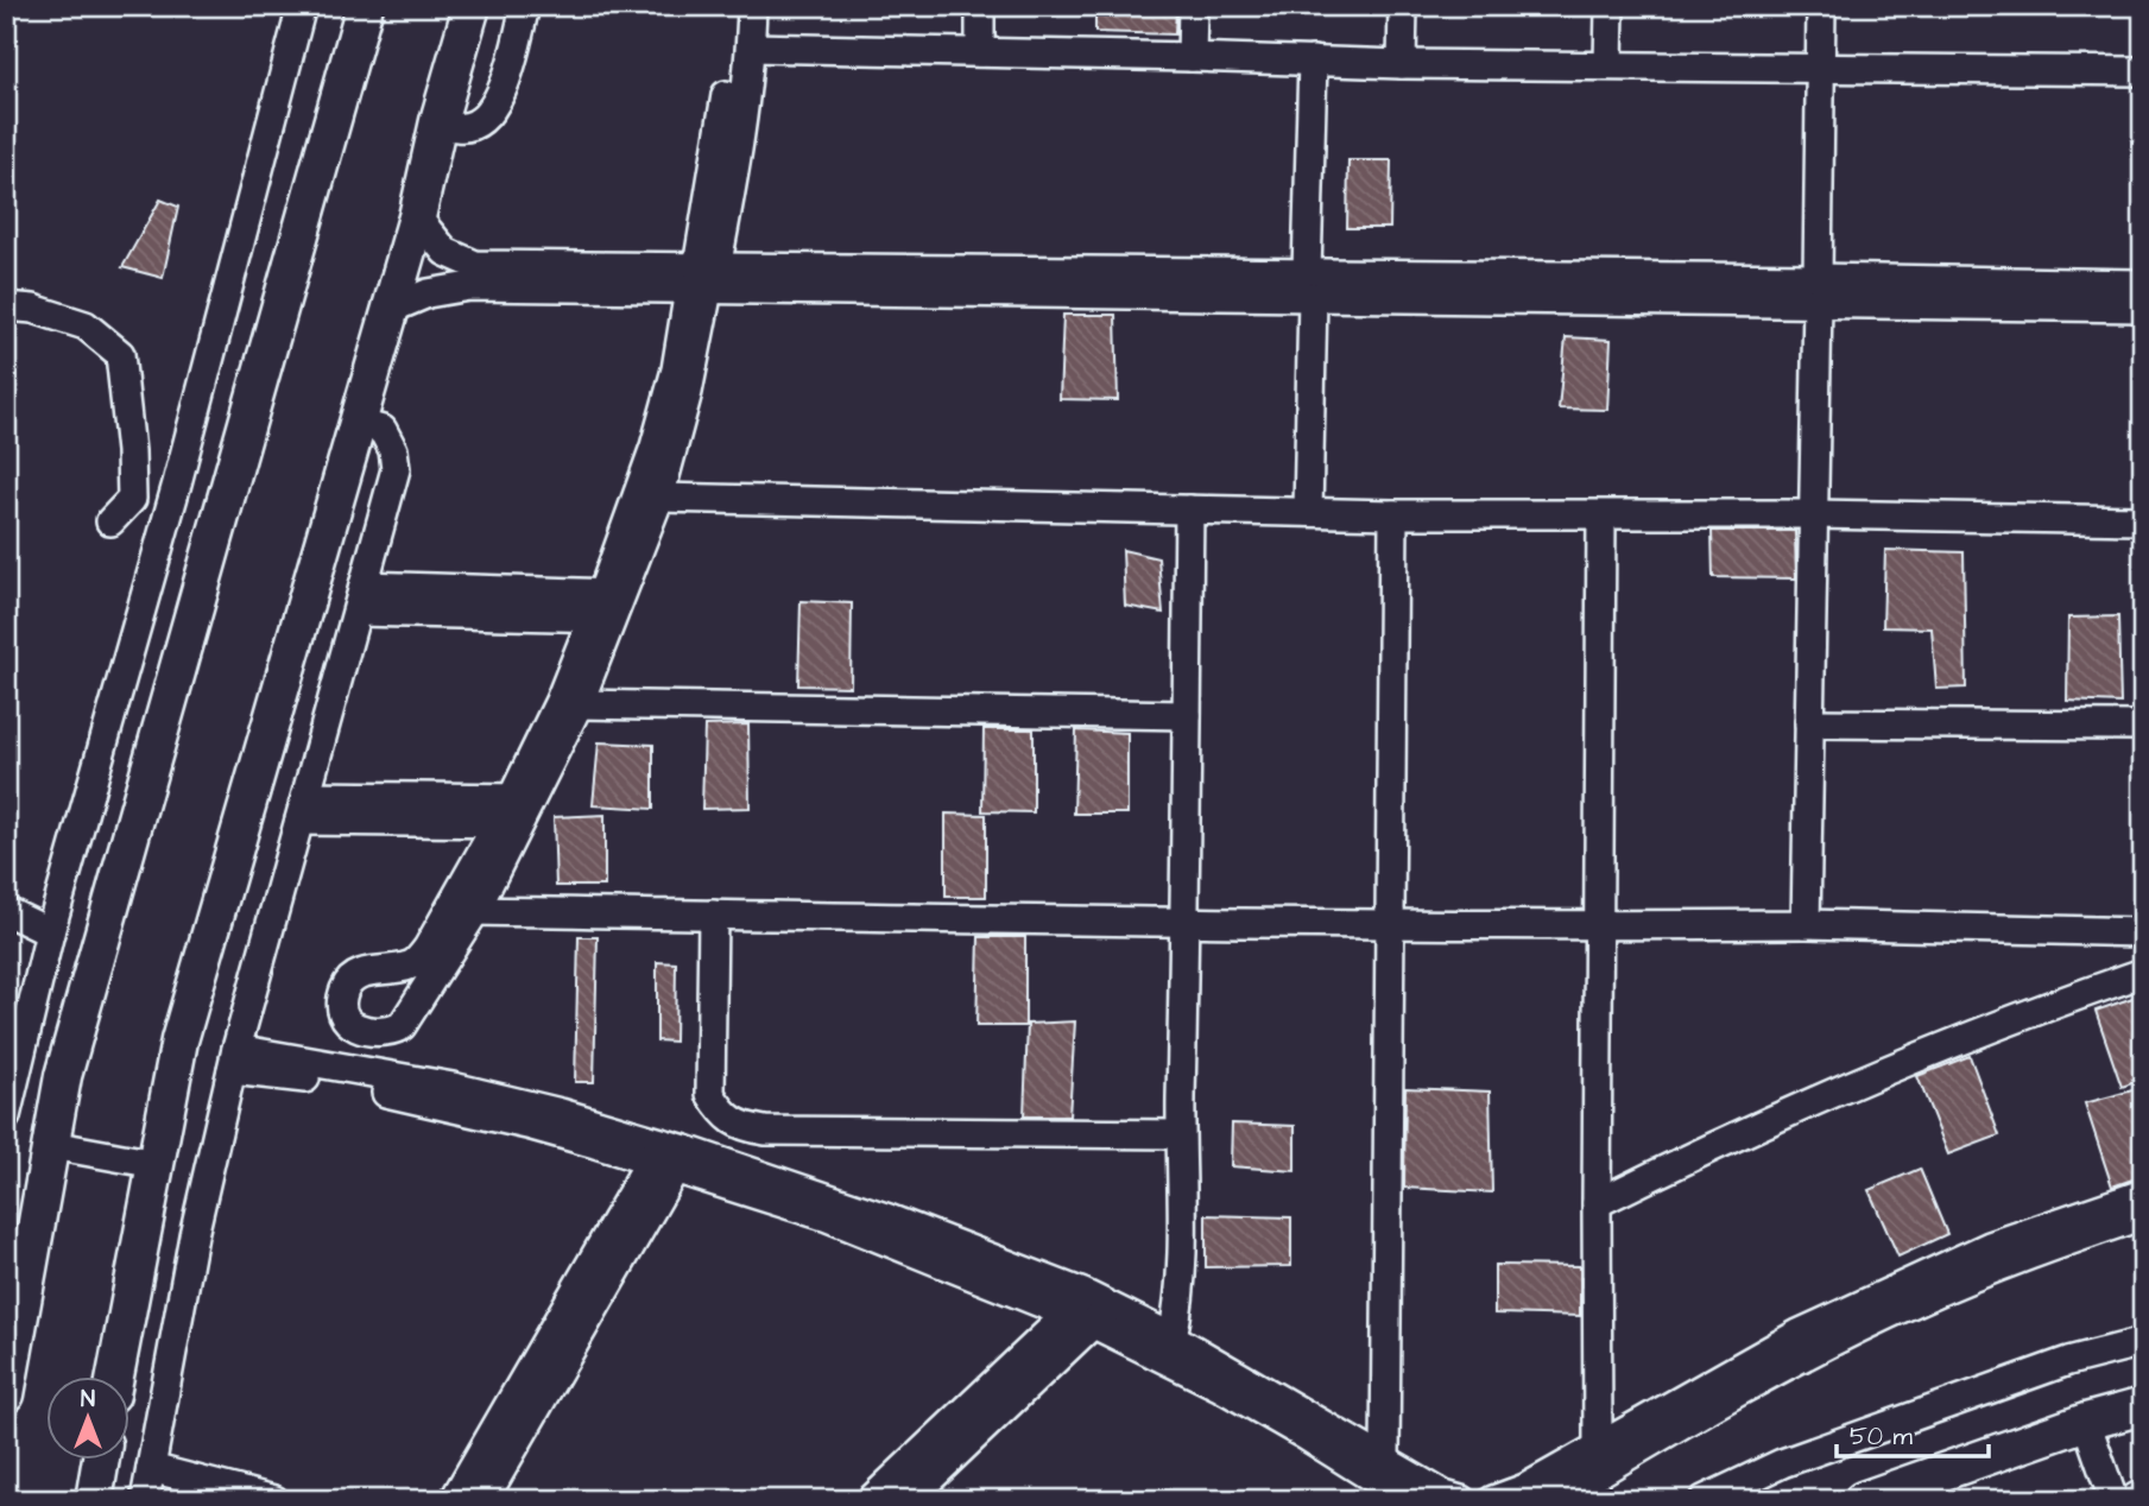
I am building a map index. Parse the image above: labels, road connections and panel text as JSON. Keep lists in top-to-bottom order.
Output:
{
  "scale_bar": "50 m",
  "north": "top"
}
